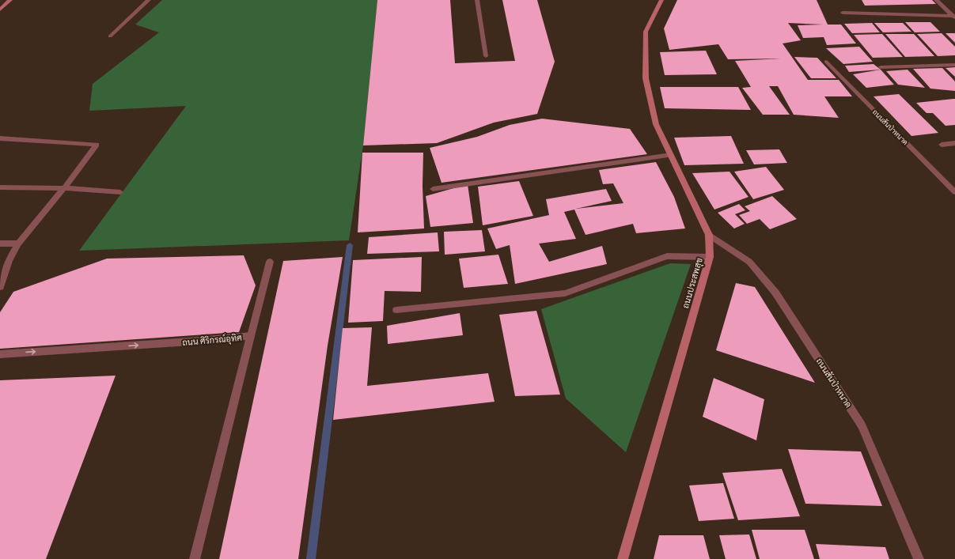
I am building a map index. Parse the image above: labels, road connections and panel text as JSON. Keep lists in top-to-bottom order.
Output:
{
  "streets": {
    "street": ["ถนนสันป่าหนาด", "ถนนประสพสุข", "ถนน ศิริกรณ์อุทิศ"]
  },
  "crossings": [
    ["ถนนสันป่าหนาด", "ถนนประสพสุข"]
  ],
  "one_way": ["ถนน ศิริกรณ์อุทิศ"]
}
